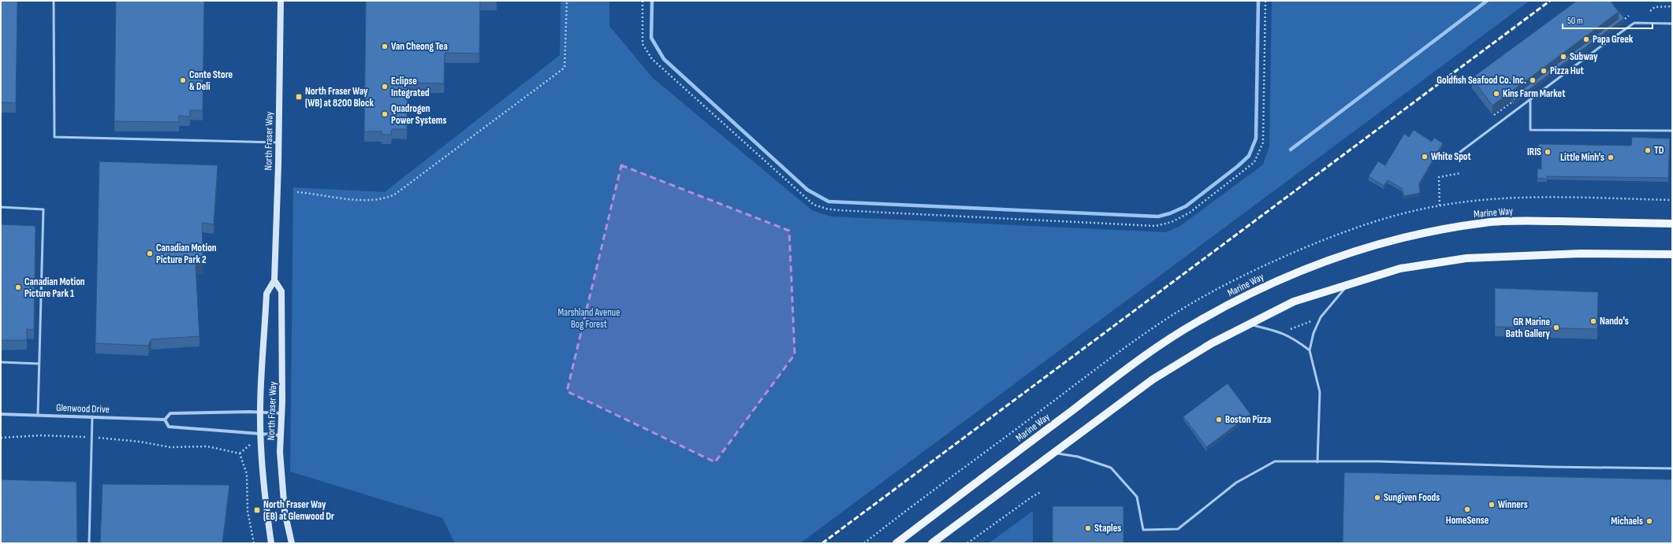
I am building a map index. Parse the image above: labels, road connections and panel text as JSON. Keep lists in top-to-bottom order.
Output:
{
  "streets": {
    "main road": ["Marine Way"],
    "street": ["North Fraser Way", "Glenwood Drive"]
  },
  "crossings": [
    ["North Fraser Way", "Glenwood Drive"]
  ],
  "parks": ["Marshland Avenue Bog Forest"],
  "places": {
    "other": [
      "Papa Greek",
      "Van Cheong Tea",
      "Subway",
      "Pizza Hut",
      "Conte Store & Deli",
      "Goldfish Seafood Co. Inc.",
      "Eclipse Integrated",
      "Kins Farm Market",
      "Quadrogen Power Systems",
      "TD",
      "IRIS",
      "White Spot",
      "Little Minh's",
      "Canadian Motion Picture Park 2",
      "Canadian Motion Picture Park 1",
      "Nando's",
      "GR Marine Bath Gallery",
      "Boston Pizza",
      "Sungiven Foods",
      "Winners",
      "HomeSense",
      "Michaels",
      "Staples"
    ],
    "transit": ["North Fraser Way (WB) at 8200 Block", "North Fraser Way (EB) at Glenwood Dr"]
  },
  "scale_bar": "50 m"
}
